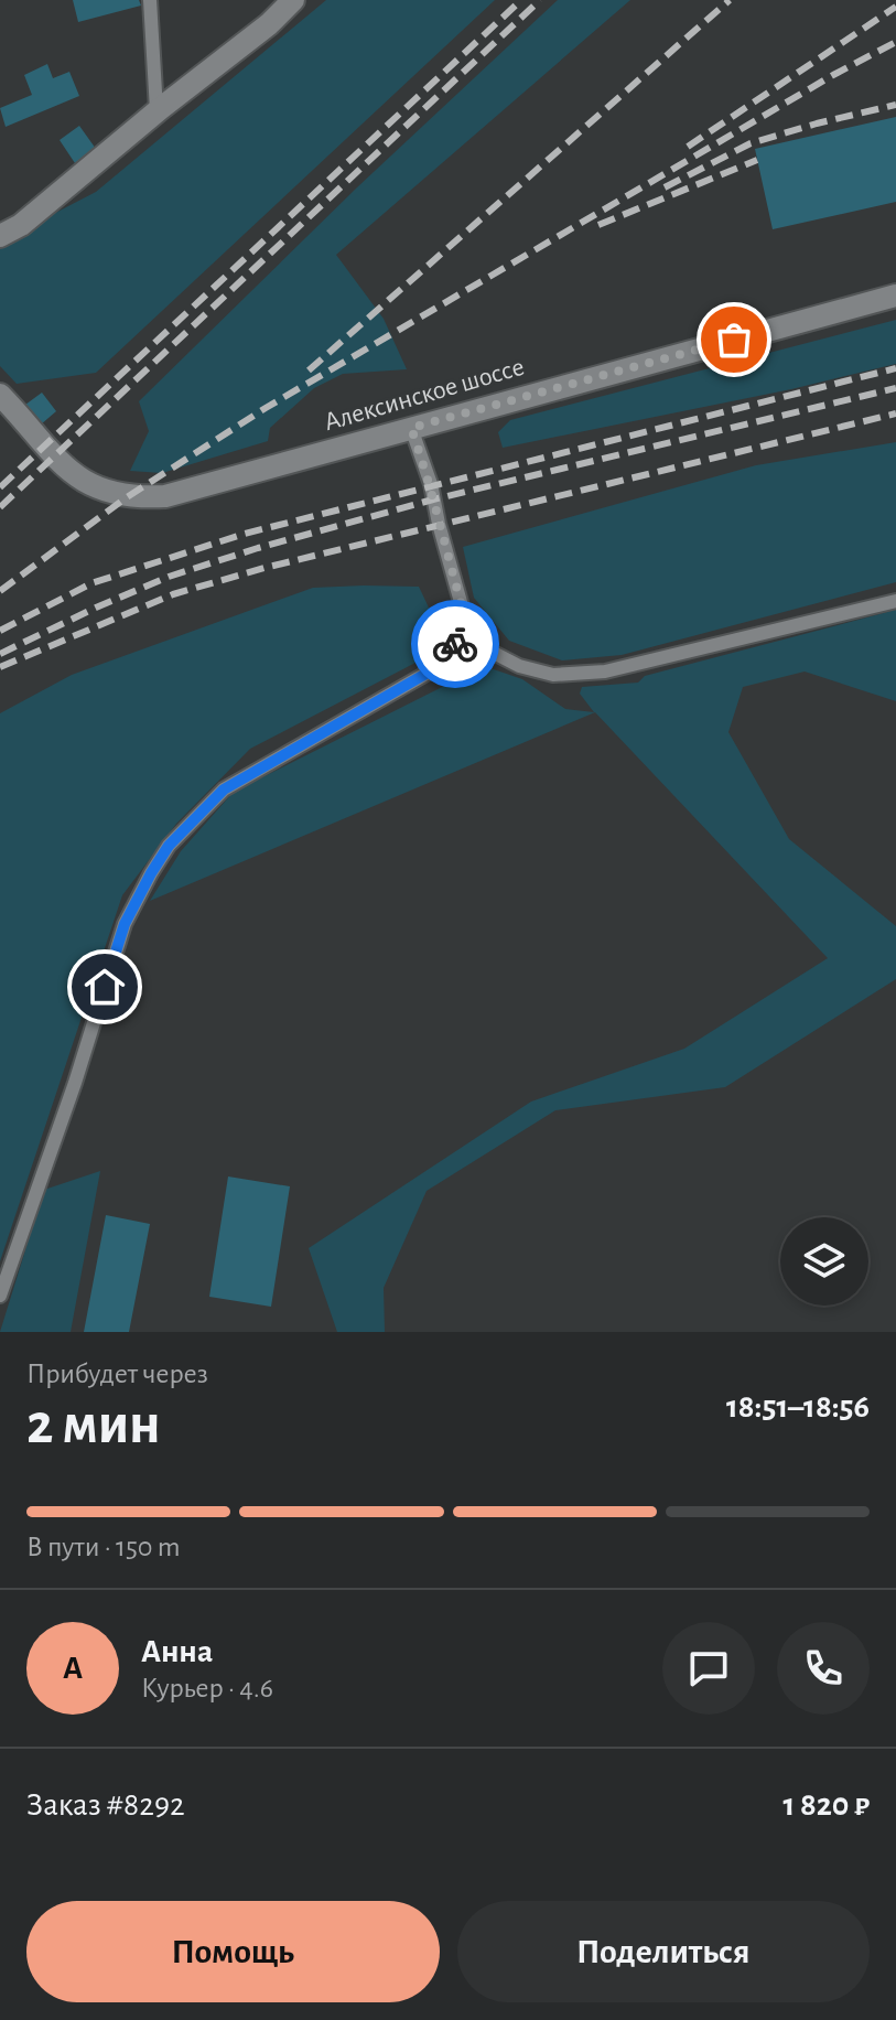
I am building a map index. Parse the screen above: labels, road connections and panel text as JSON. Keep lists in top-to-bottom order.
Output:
{
  "streets": {
    "main road": ["Алексинское шоссе"]
  },
  "page": {
    "heading": ["2 мин", "Прибудет через", "18:51–18:56"],
    "panel": [
      "Анна",
      "Курьер · 4.6",
      "Заказ #8292",
      "1 820 ₽"
    ],
    "bar": "В пути · 150 m",
    "round": "А",
    "buttons": ["Помощь", "Поделиться"]
  }
}
